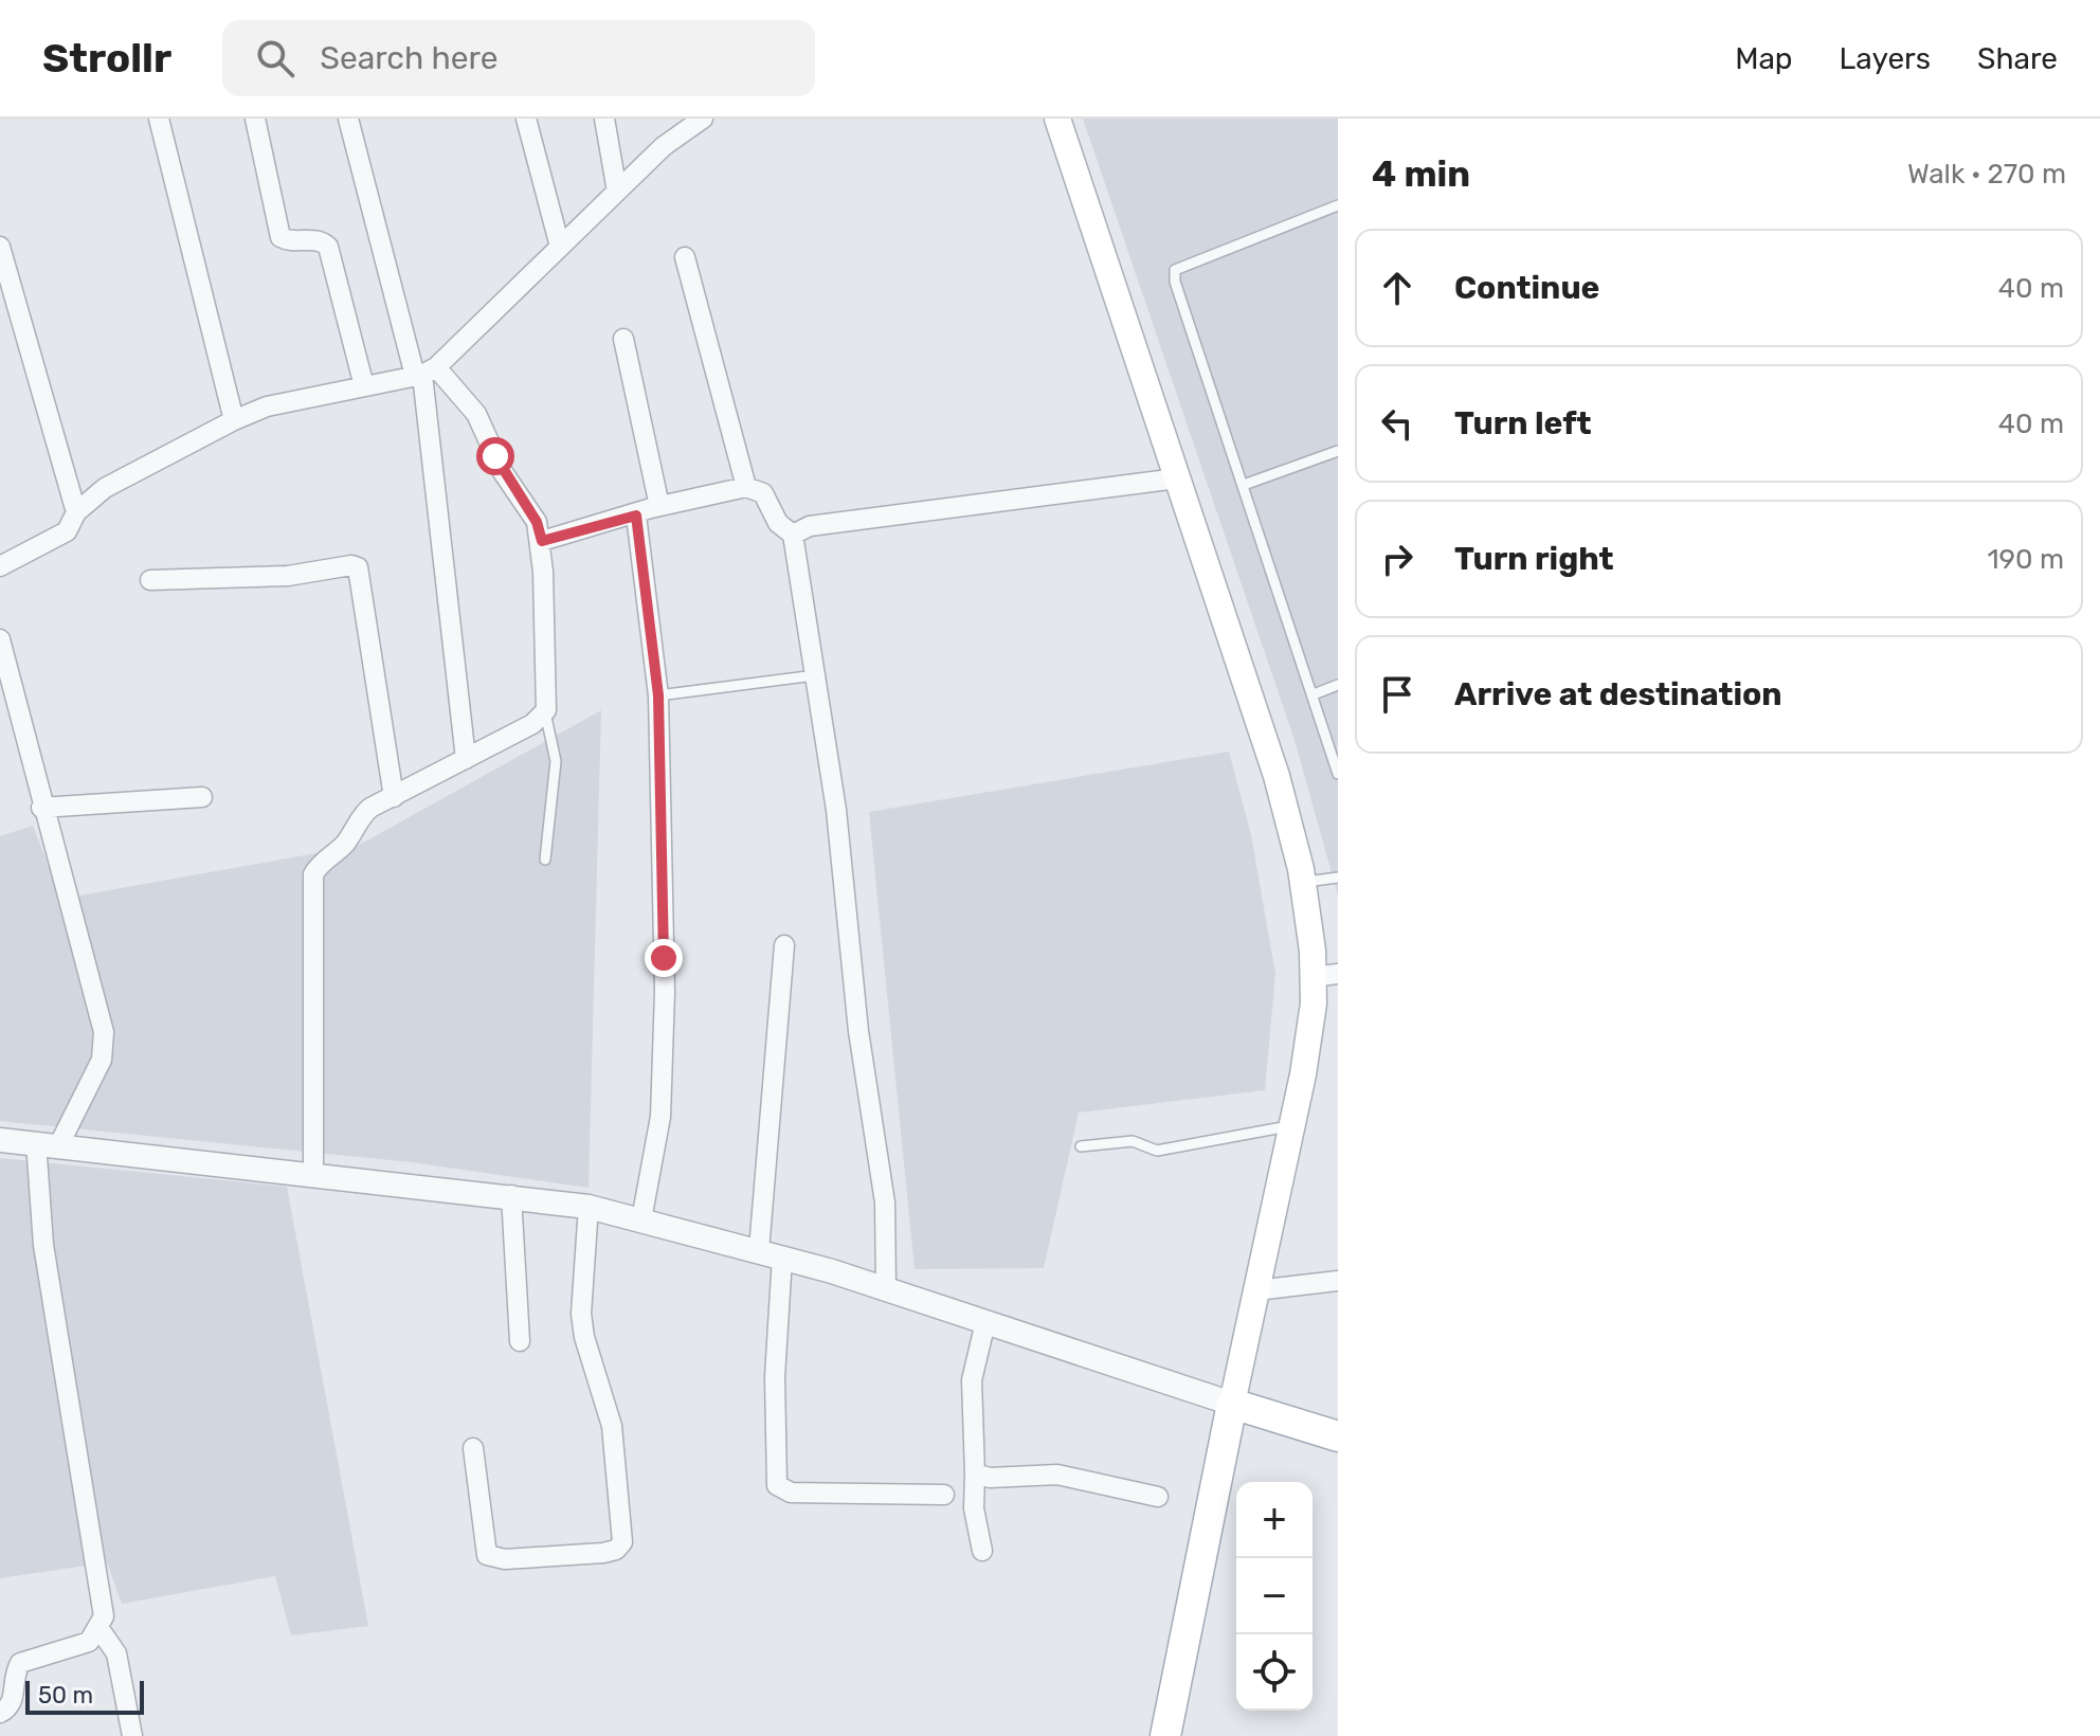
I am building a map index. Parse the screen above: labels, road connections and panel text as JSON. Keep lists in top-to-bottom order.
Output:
{
  "scale_bar": "50 m",
  "page": {
    "header": "Strollr",
    "search": "Search here",
    "nav": ["Map", "Layers", "Share"],
    "heading": ["4 min", "Walk · 270 m"],
    "list": [
      ["Continue", "40 m"],
      ["Turn left", "40 m"],
      ["Turn right", "190 m"],
      "Arrive at destination"
    ],
    "map_buttons": ["+", "−"],
    "scale": "50 m"
  }
}
